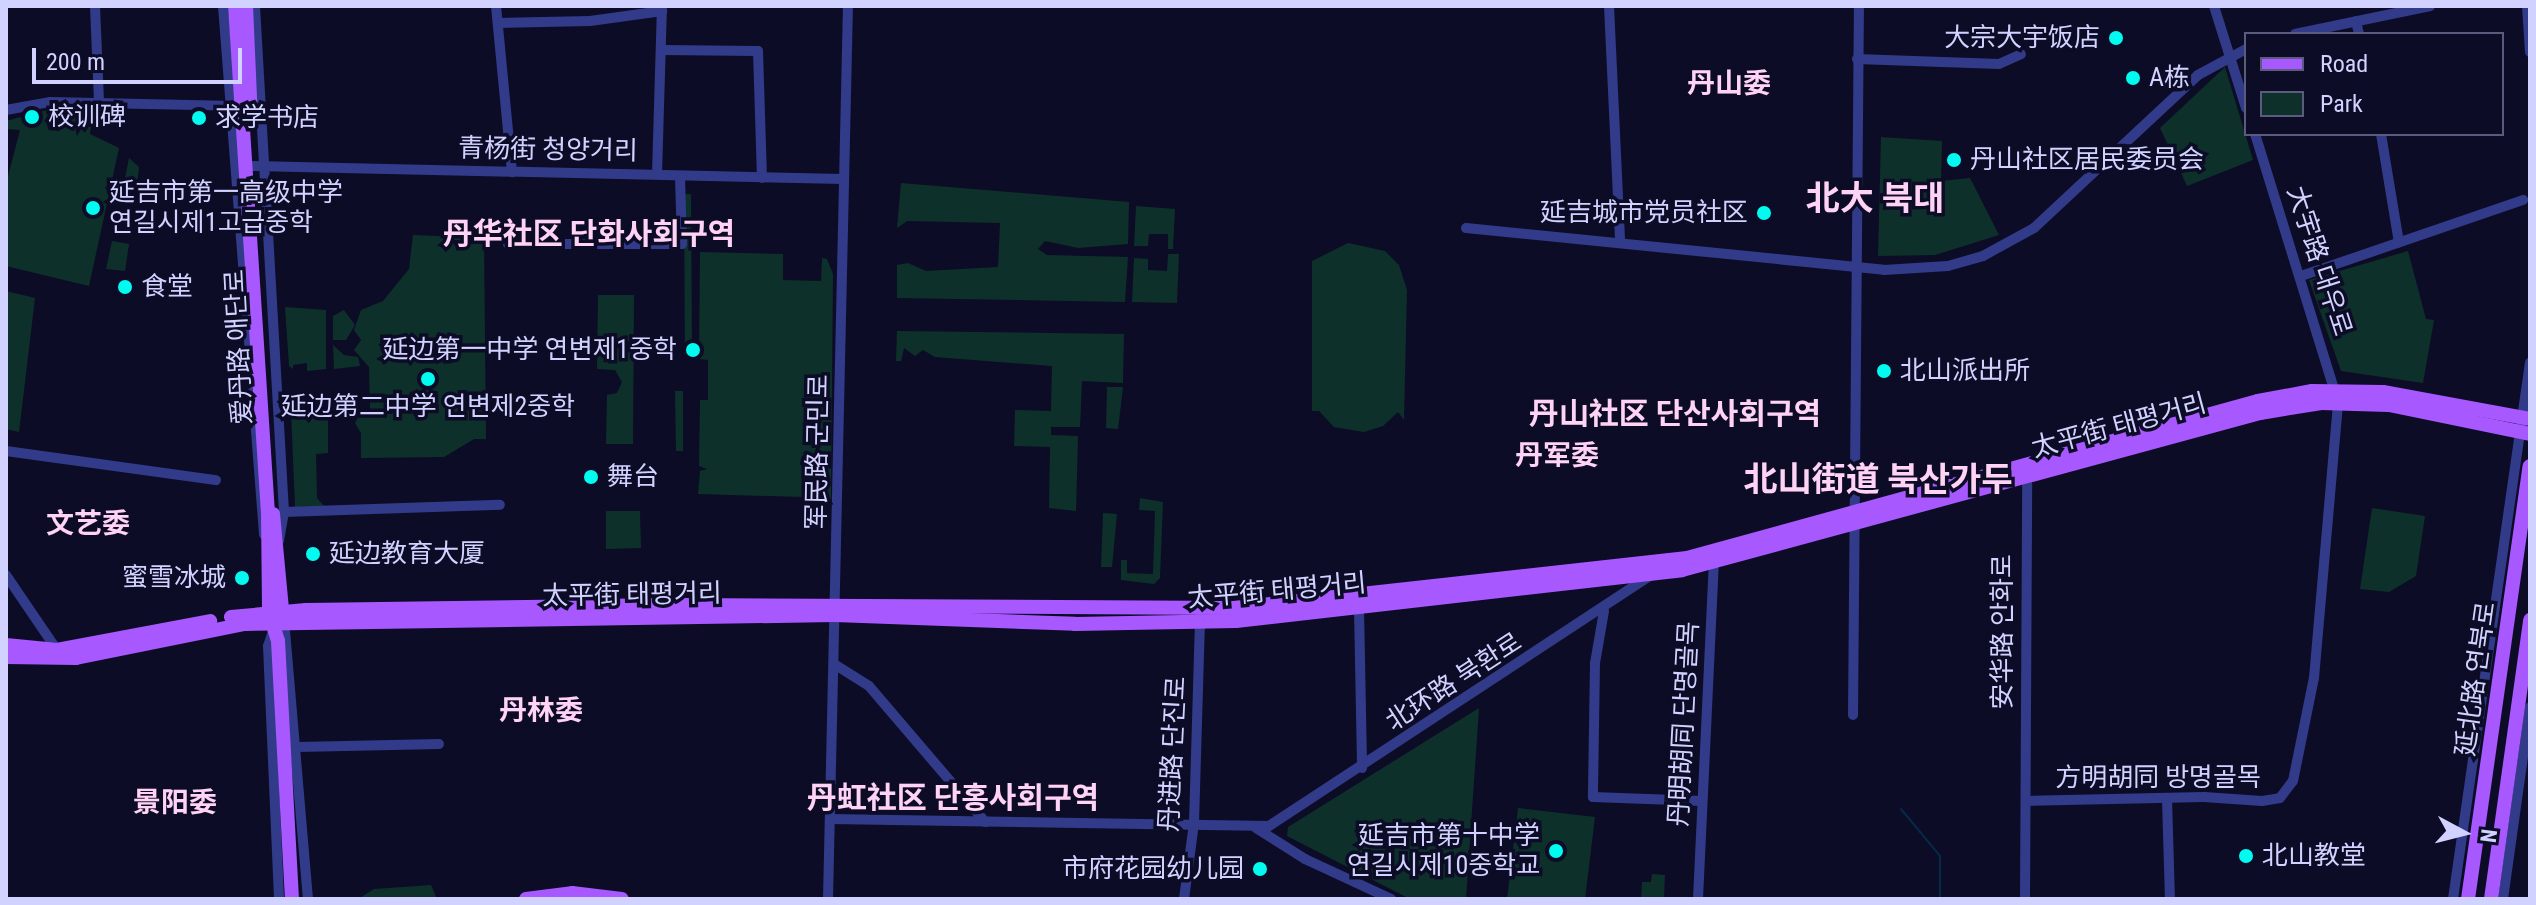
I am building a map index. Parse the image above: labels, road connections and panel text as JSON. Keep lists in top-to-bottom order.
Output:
{
  "streets": {
    "main road": ["爱丹路 애단로", "太平街 태평거리", "延北路 연북로"],
    "street": [
      "青杨街 청양거리",
      "大宇路 대우로",
      "军民路 군민로",
      "安华路 안화로",
      "北环路 북환로",
      "丹明胡同 단명골목",
      "丹进路 단진로",
      "方明胡同 방명골목"
    ]
  },
  "crossings": [
    ["青杨街 청양거리", "爱丹路 애단로"],
    ["青杨街 청양거리", "军民路 군민로"],
    ["大宇路 대우로", "太平街 태평거리"],
    ["大宇路 대우로", "方明胡同 방명골목"],
    ["爱丹路 애단로", "太平街 태평거리"],
    ["太平街 태평거리", "军民路 군민로"],
    ["太平街 태평거리", "安华路 안화로"],
    ["太平街 태평거리", "北环路 북환로"],
    ["太平街 태평거리", "丹明胡同 단명골목"],
    ["太平街 태평거리", "丹进路 단진로"],
    ["太平街 태평거리", "方明胡同 방명골목"],
    ["安华路 안화로", "方明胡同 방명골목"]
  ],
  "districts": [
    "丹山委",
    "北大 북대",
    "丹华社区 단화사회구역",
    "丹山社区 단산사회구역",
    "丹军委",
    "北山街道 북산가두",
    "文艺委",
    "丹林委",
    "丹虹社区 단홍사회구역",
    "景阳委"
  ],
  "places": [
    "大宗大宇饭店",
    "A栋",
    "校训碑",
    "求学书店",
    "丹山社区居民委员会",
    "延吉市第一高级中学 연길시제1고급중학",
    "延吉城市党员社区",
    "食堂",
    "延边第一中学 연변제1중학",
    "北山派出所",
    "延边第二中学 연변제2중학",
    "舞台",
    "延边教育大厦",
    "蜜雪冰城",
    "延吉市第十中学 연길시제10중학교",
    "北山教堂",
    "市府花园幼儿园"
  ],
  "legend": ["Road", "Park"],
  "scale_bar": "200 m",
  "north": "right"
}
